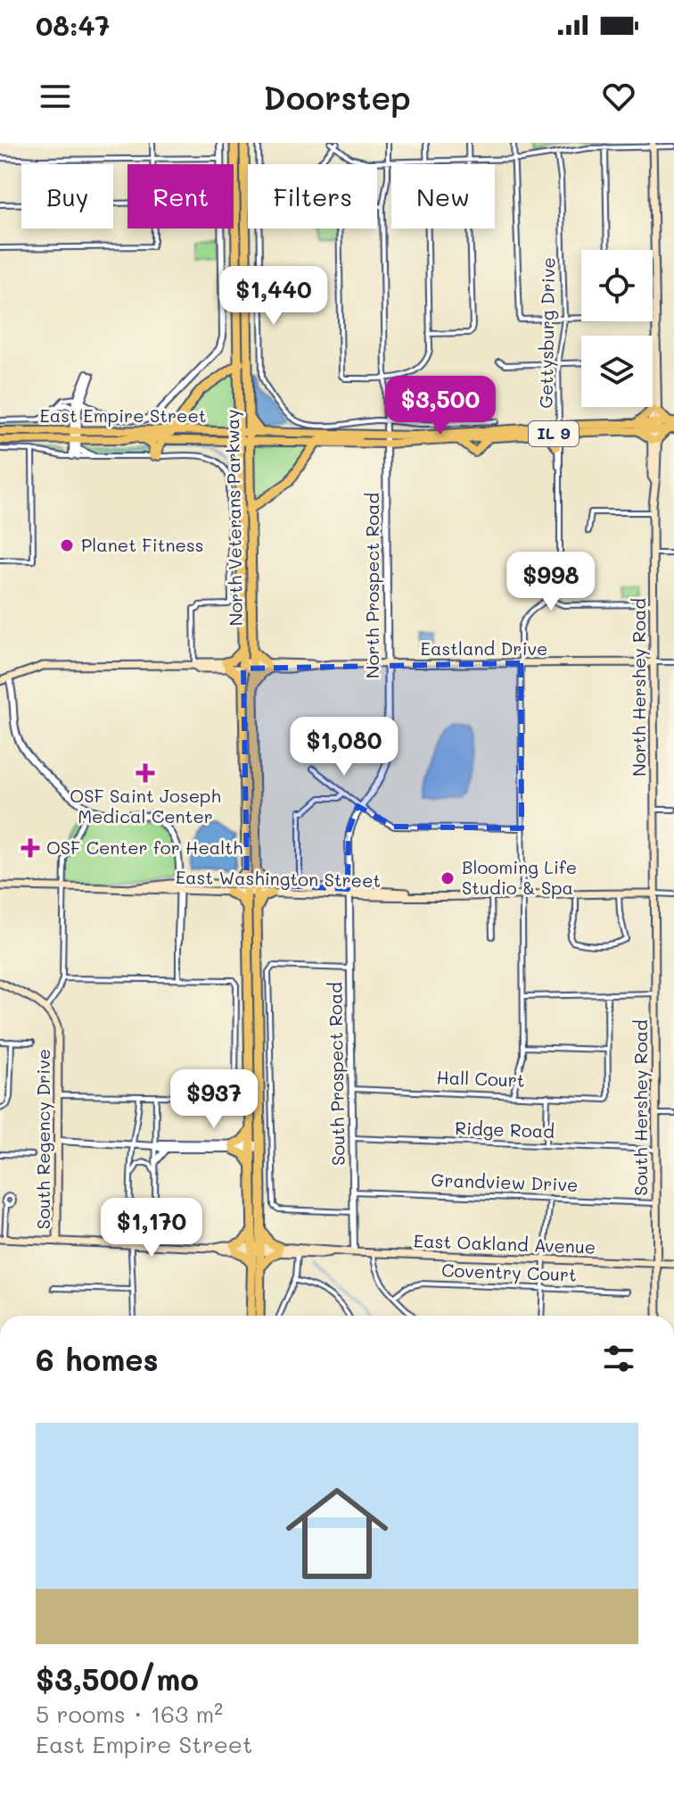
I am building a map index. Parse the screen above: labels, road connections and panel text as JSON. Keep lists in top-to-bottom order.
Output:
{
  "streets": {
    "highway": ["North Veterans Parkway"],
    "main road": [
      "East Empire Street",
      "IL 9",
      "Eastland Drive",
      "North Hershey Road",
      "East Washington Street",
      "South Hershey Road",
      "South Regency Drive",
      "East Oakland Avenue"
    ],
    "street": [
      "Gettysburg Drive",
      "North Prospect Road",
      "South Prospect Road",
      "Hall Court",
      "Ridge Road",
      "Grandview Drive",
      "Coventry Court"
    ]
  },
  "crossings": [
    ["Gettysburg Drive", "East Empire Street"],
    ["East Empire Street", "North Veterans Parkway"],
    ["East Empire Street", "North Prospect Road"],
    ["East Empire Street", "North Hershey Road"],
    ["North Veterans Parkway", "Eastland Drive"],
    ["North Veterans Parkway", "East Washington Street"],
    ["North Prospect Road", "Eastland Drive"],
    ["North Prospect Road", "East Washington Street"],
    ["North Prospect Road", "South Prospect Road"],
    ["Eastland Drive", "North Hershey Road"],
    ["North Hershey Road", "East Washington Street"],
    ["North Hershey Road", "South Hershey Road"],
    ["East Washington Street", "South Prospect Road"],
    ["East Washington Street", "South Hershey Road"],
    ["South Prospect Road", "Hall Court"],
    ["South Prospect Road", "Ridge Road"],
    ["South Prospect Road", "Grandview Drive"],
    ["South Prospect Road", "East Oakland Avenue"],
    ["South Hershey Road", "Ridge Road"],
    ["South Hershey Road", "Grandview Drive"],
    ["South Hershey Road", "East Oakland Avenue"],
    ["South Regency Drive", "East Oakland Avenue"]
  ],
  "places": {
    "other": ["Planet Fitness", "Blooming Life Studio & Spa"],
    "health": ["OSF Saint Joseph Medical Center", "OSF Center for Health"]
  },
  "page": {
    "status": "08:47",
    "header": "Doorstep",
    "chip": [
      "Buy",
      "Rent",
      "Filters",
      "New"
    ],
    "price": [
      "$1,440",
      "$3,500",
      "$998",
      "$1,080",
      "$937",
      "$1,170"
    ],
    "heading": "6 homes",
    "list": [
      {
        "name": "$3,500/mo",
        "note": "5 rooms · 163 m² · East Empire Street"
      }
    ]
  }
}
